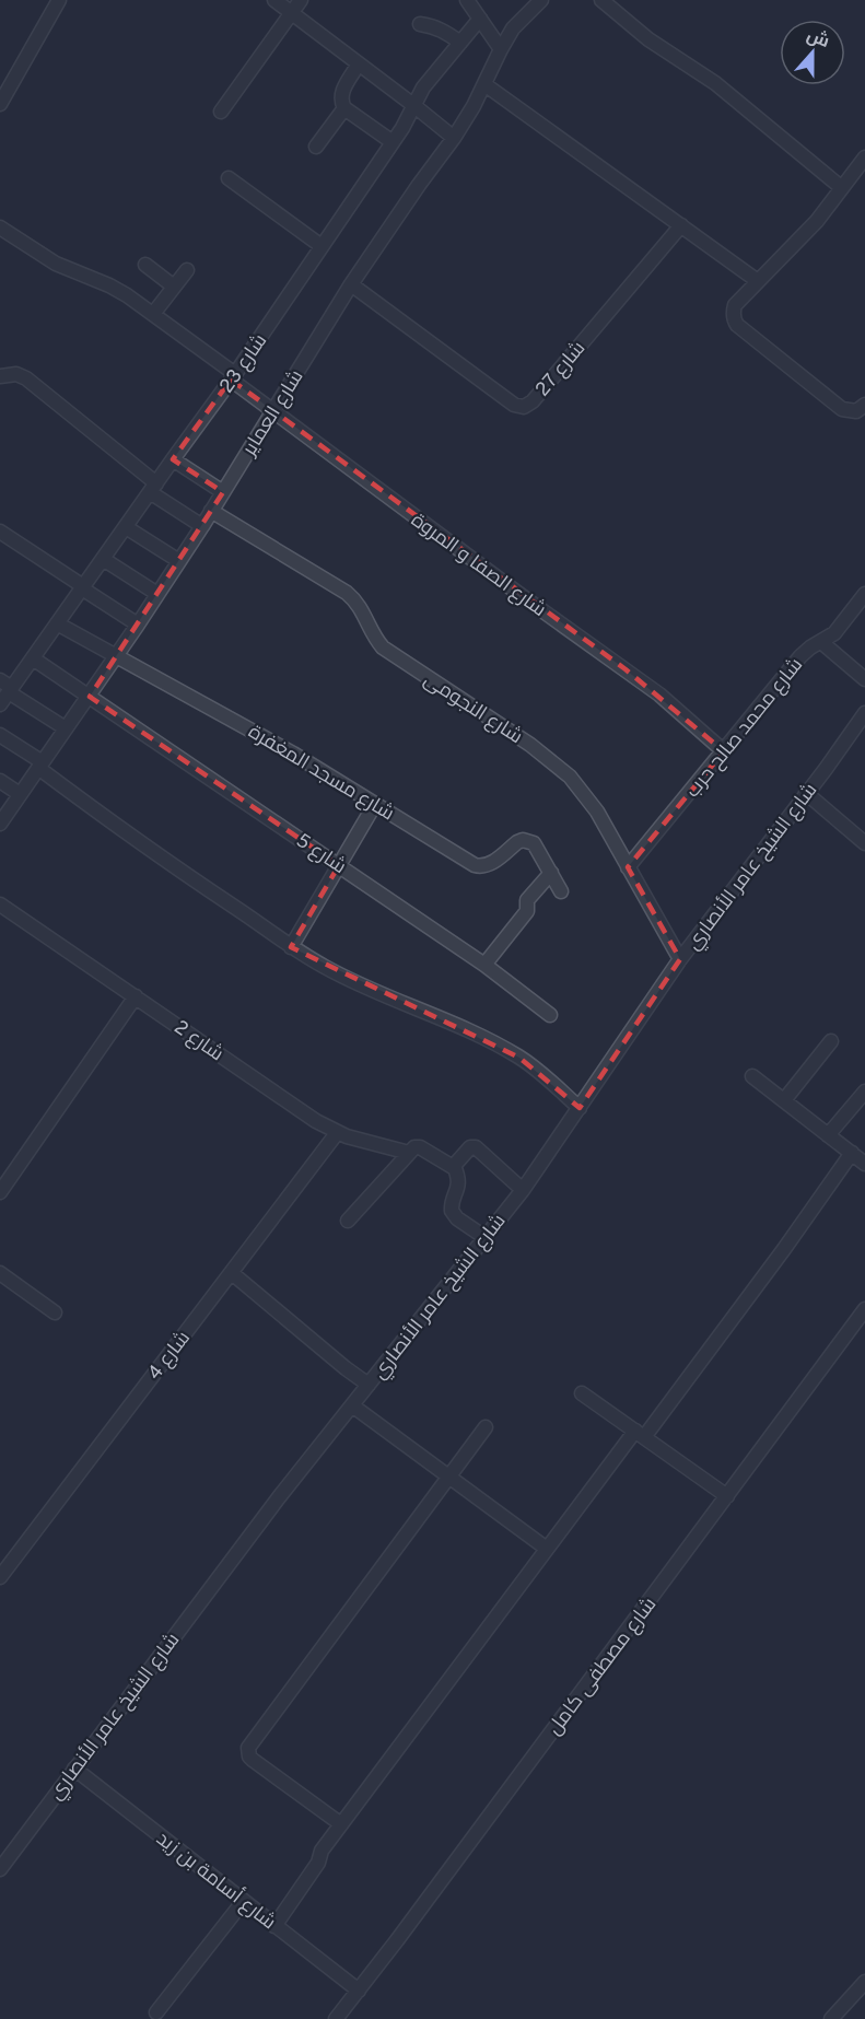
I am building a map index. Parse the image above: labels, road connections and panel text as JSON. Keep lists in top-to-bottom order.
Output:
{
  "streets": {
    "street": [
      "شارع 23",
      "شارع 27",
      "شارع العماير",
      "شارع الصفا و المروة",
      "شارع النجومى",
      "شارع محمد صالح حرب",
      "شارع مسجد المغفرة",
      "شارع 5",
      "شارع الشيخ عامر الأنصاري",
      "شارع 2",
      "شارع 4",
      "شارع مصطفى كامل",
      "شارع أسامة بن زيد"
    ]
  },
  "crossings": [
    ["شارع 23", "شارع الصفا و المروة"],
    ["شارع 23", "شارع مسجد المغفرة"],
    ["شارع 23", "شارع 5"],
    ["شارع 27", "شارع العماير"],
    ["شارع العماير", "شارع الصفا و المروة"],
    ["شارع العماير", "شارع النجومى"],
    ["شارع العماير", "شارع مسجد المغفرة"],
    ["شارع العماير", "شارع 5"],
    ["شارع الصفا و المروة", "شارع محمد صالح حرب"],
    ["شارع النجومى", "شارع محمد صالح حرب"],
    ["شارع النجومى", "شارع الشيخ عامر الأنصاري"],
    ["شارع الشيخ عامر الأنصاري", "شارع أسامة بن زيد"],
    ["شارع 2", "شارع 4"],
    ["شارع مصطفى كامل", "شارع أسامة بن زيد"]
  ],
  "north": "top"
}
